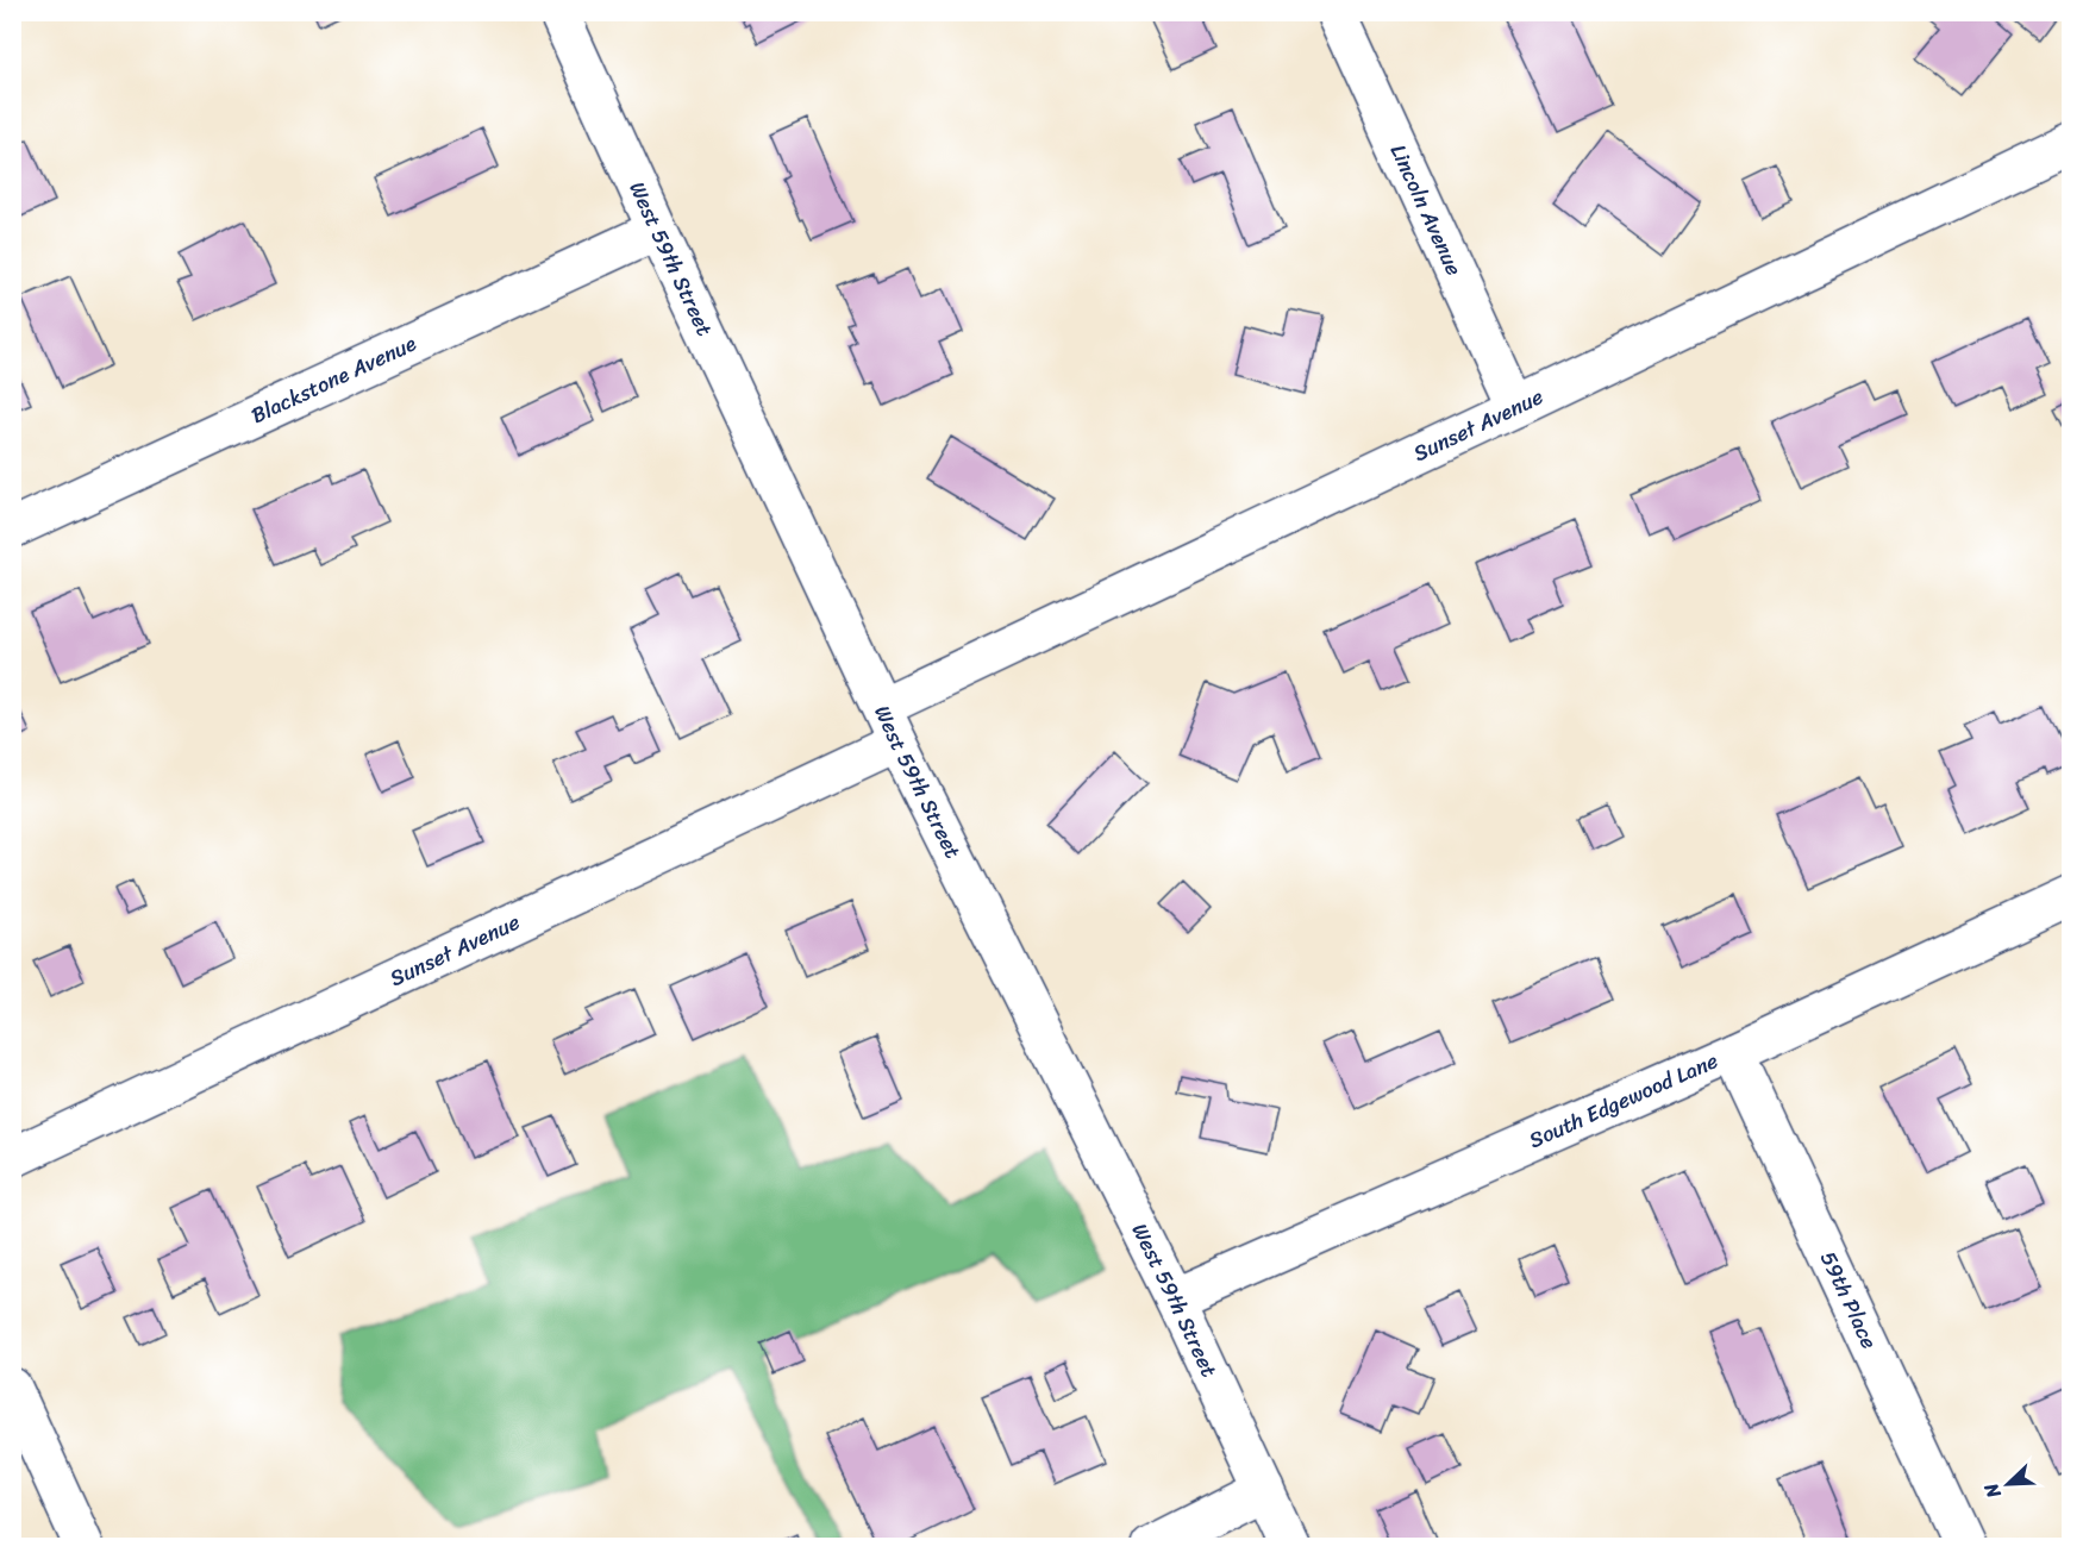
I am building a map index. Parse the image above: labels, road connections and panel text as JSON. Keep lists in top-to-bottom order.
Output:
{
  "streets": {
    "street": [
      "Lincoln Avenue",
      "West 59th Street",
      "Blackstone Avenue",
      "Sunset Avenue",
      "South Edgewood Lane",
      "59th Place"
    ]
  },
  "crossings": [
    ["Lincoln Avenue", "Sunset Avenue"],
    ["West 59th Street", "Blackstone Avenue"],
    ["West 59th Street", "Sunset Avenue"],
    ["West 59th Street", "South Edgewood Lane"],
    ["South Edgewood Lane", "59th Place"]
  ],
  "north": "bottom left"
}
